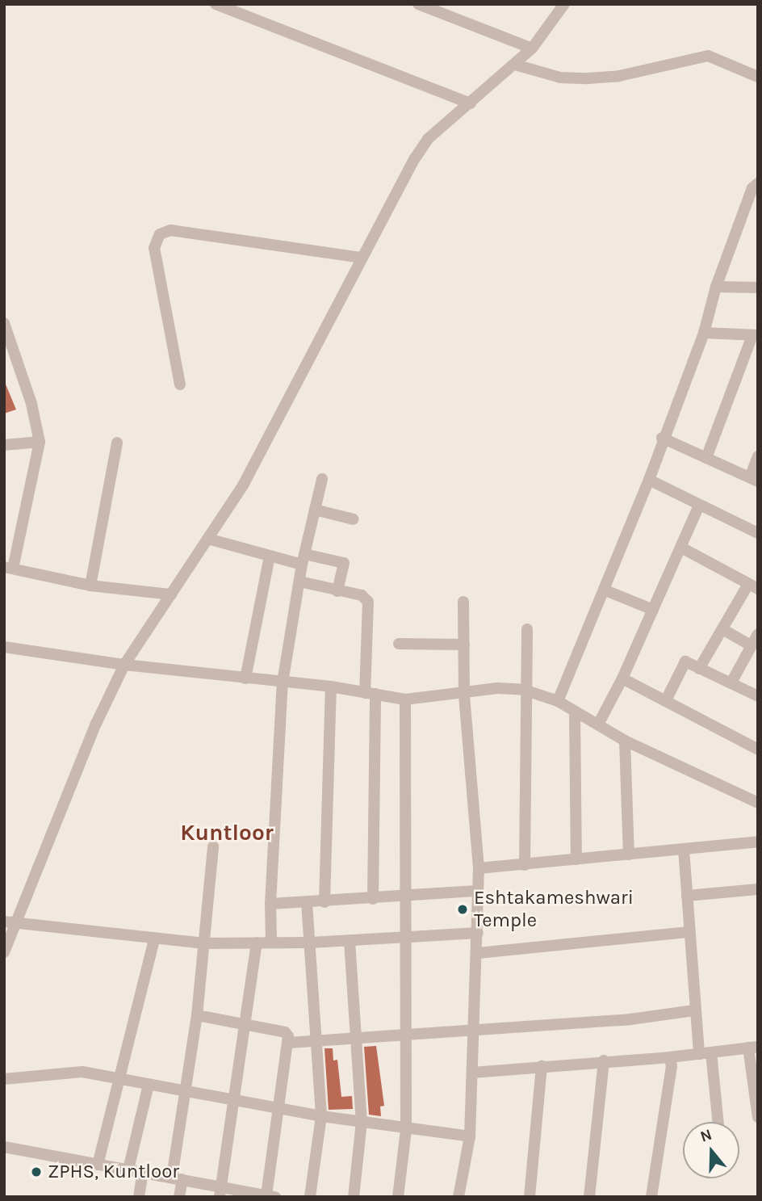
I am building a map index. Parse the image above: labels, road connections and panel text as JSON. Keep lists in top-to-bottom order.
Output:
{
  "districts": ["Kuntloor"],
  "places": ["Eshtakameshwari Temple", "ZPHS, Kuntloor"],
  "north": "top"
}
